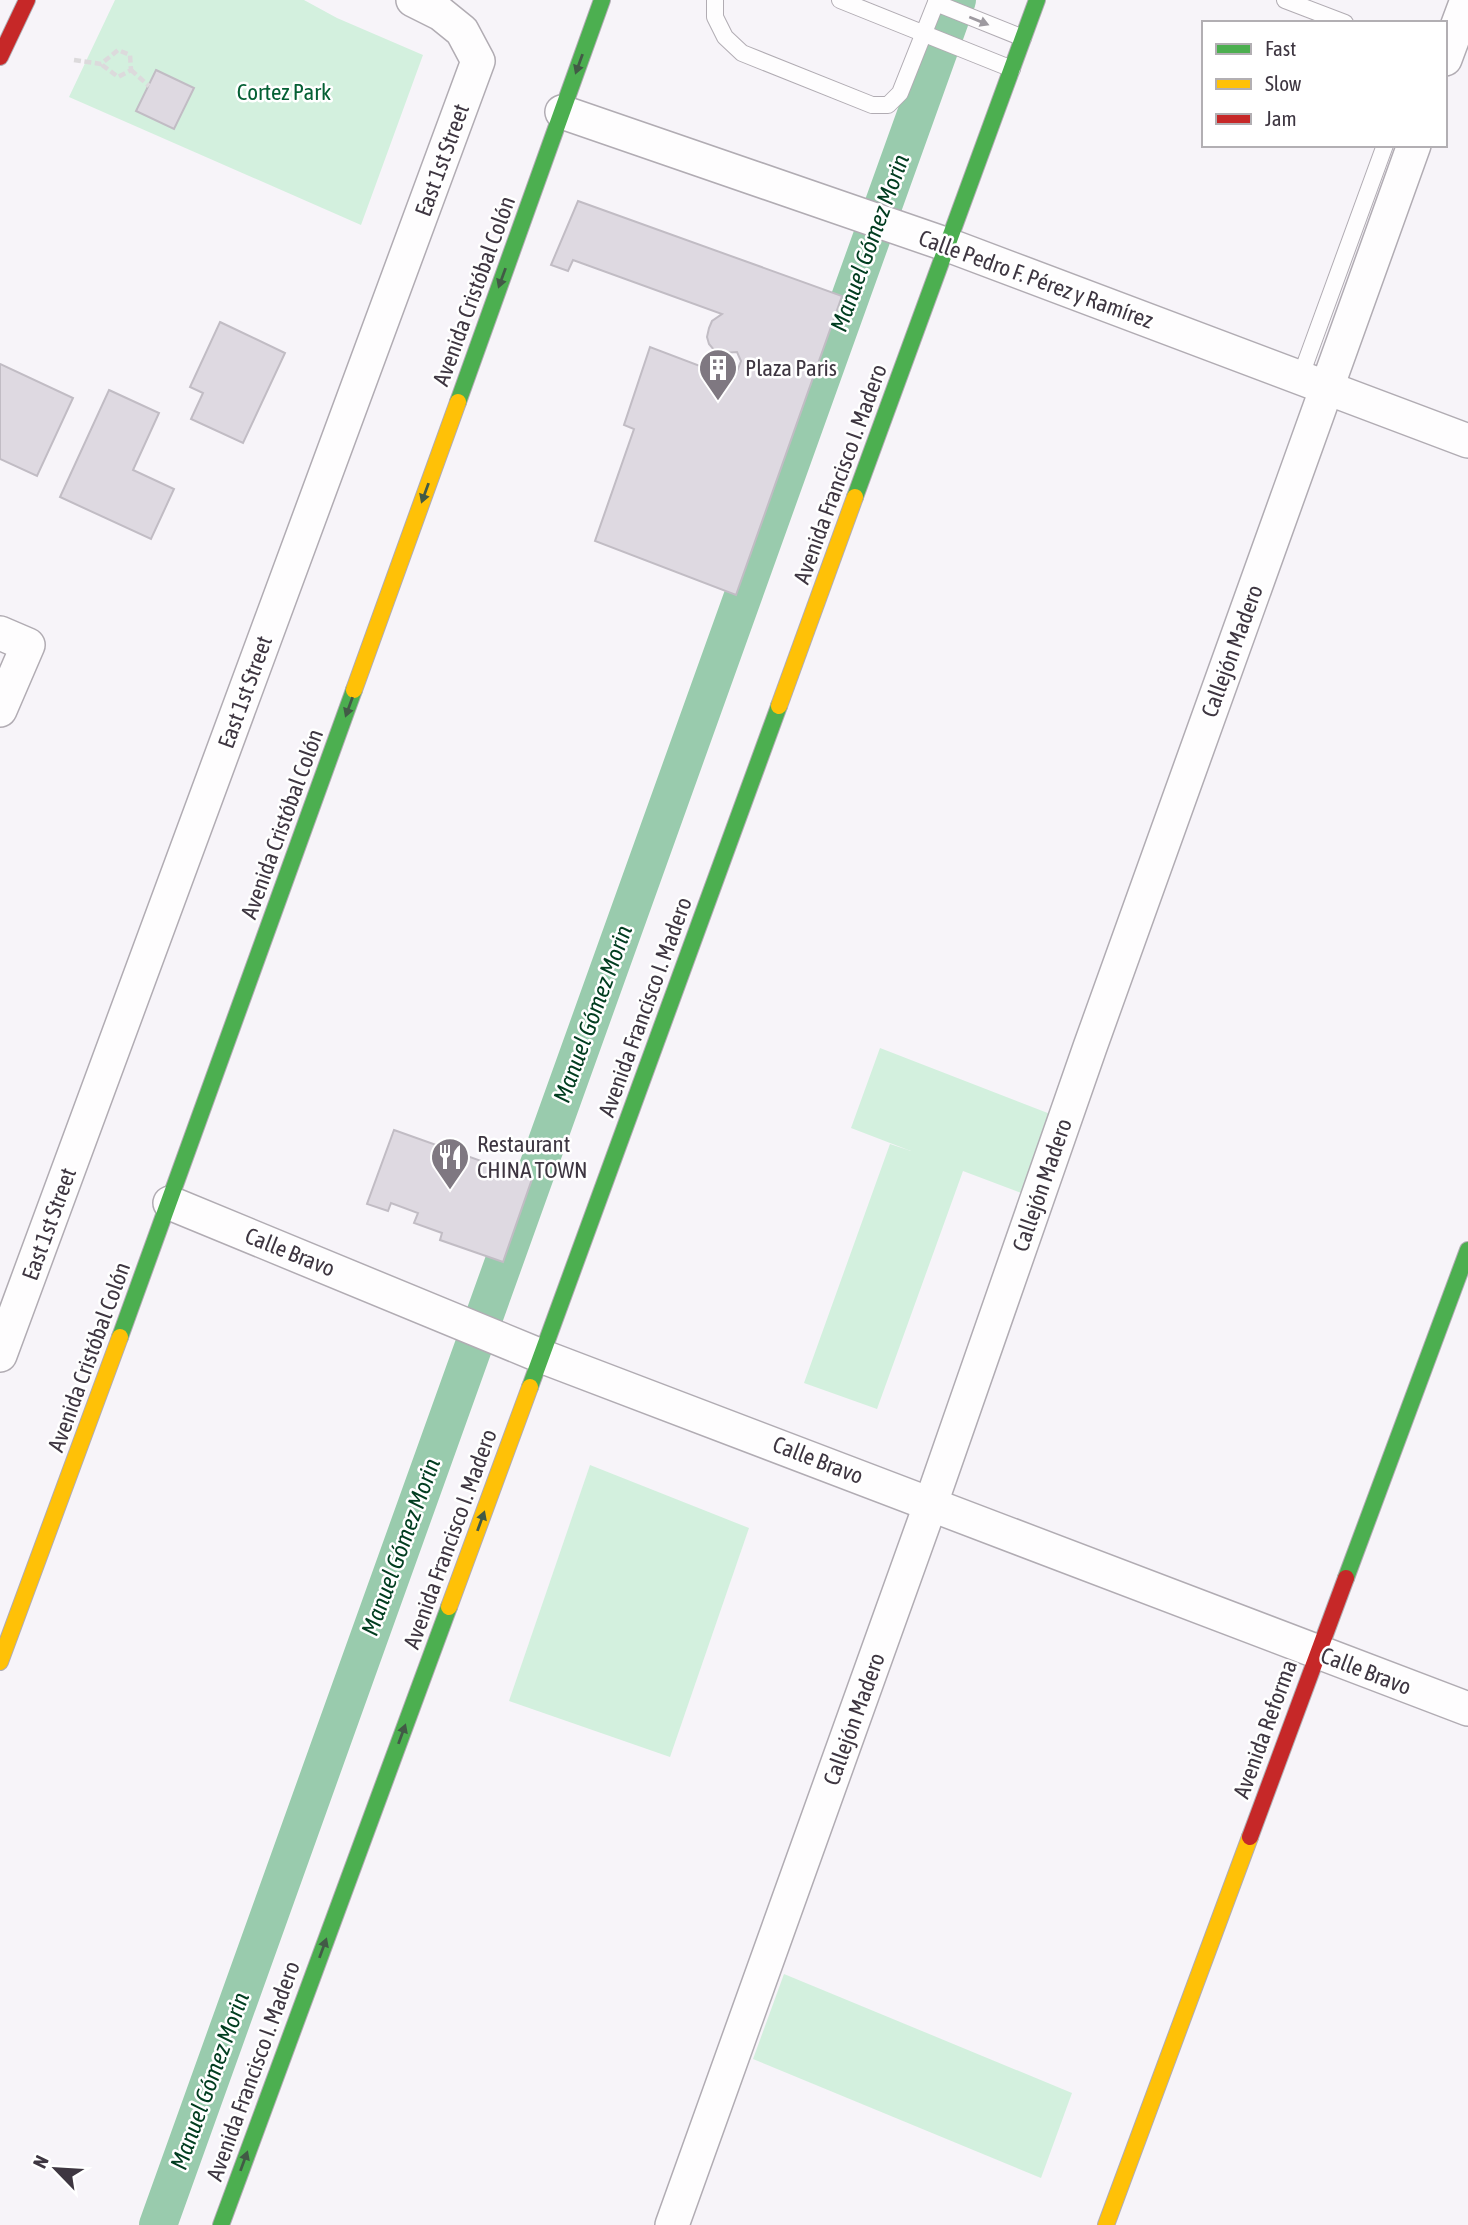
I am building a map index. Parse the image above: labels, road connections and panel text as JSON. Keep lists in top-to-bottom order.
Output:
{
  "streets": {
    "main road": ["Avenida Cristóbal Colón", "Avenida Francisco I. Madero", "Avenida Reforma"],
    "street": [
      "East 1st Street",
      "Calle Pedro F. Pérez y Ramírez",
      "Callejón Madero",
      "Calle Bravo"
    ]
  },
  "crossings": [
    ["Calle Pedro F. Pérez y Ramírez", "Avenida Cristóbal Colón"],
    ["Calle Pedro F. Pérez y Ramírez", "Avenida Francisco I. Madero"],
    ["Calle Pedro F. Pérez y Ramírez", "Callejón Madero"],
    ["Avenida Cristóbal Colón", "Calle Bravo"],
    ["Avenida Francisco I. Madero", "Calle Bravo"],
    ["Callejón Madero", "Calle Bravo"],
    ["Calle Bravo", "Avenida Reforma"]
  ],
  "one_way": ["Avenida Cristóbal Colón", "Avenida Francisco I. Madero"],
  "water": ["Manuel Gómez Morin"],
  "parks": ["Cortez Park"],
  "places": {
    "building": ["Plaza Paris"],
    "restaurant": ["Restaurant CHINA TOWN"]
  },
  "legend": ["Fast", "Slow", "Jam"],
  "north": "top left"
}
